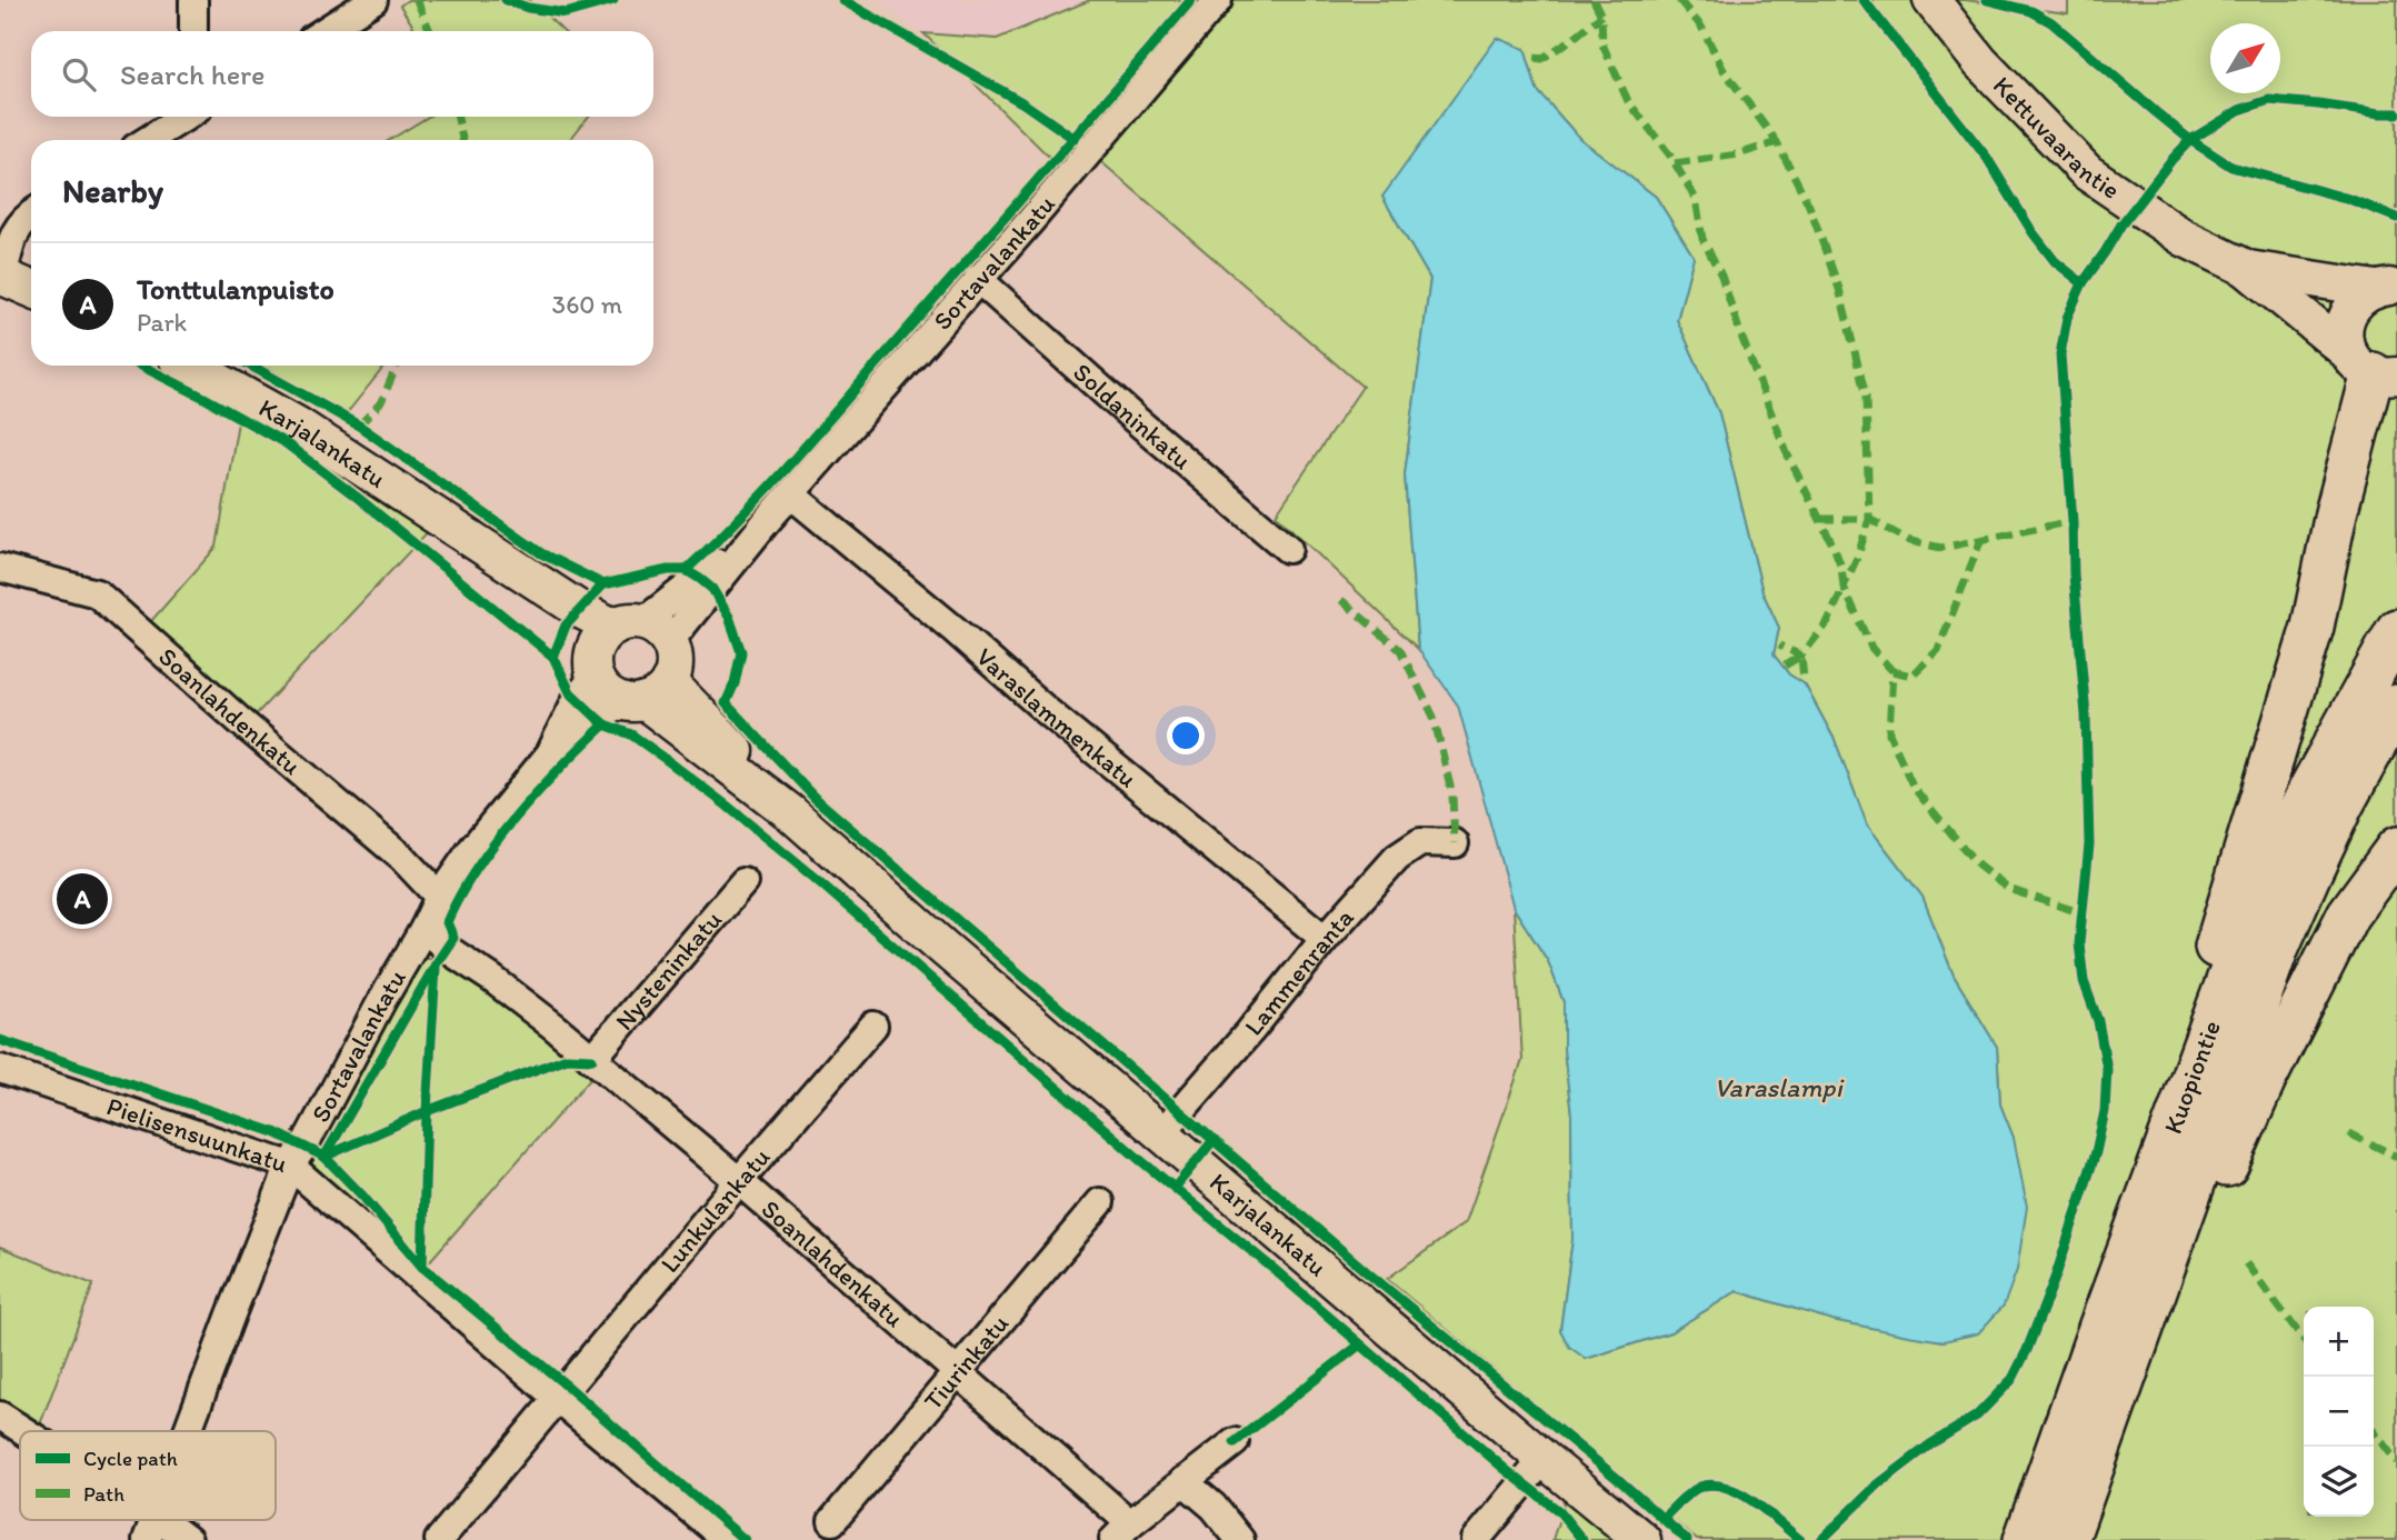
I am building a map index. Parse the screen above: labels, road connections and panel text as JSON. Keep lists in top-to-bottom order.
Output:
{
  "streets": {
    "highway": ["Kuopiontie"],
    "main road": ["Kettuvaarantie", "Karjalankatu"],
    "street": [
      "Sortavalankatu",
      "Soldaninkatu",
      "Soanlahdenkatu",
      "Varaslammenkatu",
      "Nysteninkatu",
      "Lammenranta",
      "Pielisensuunkatu",
      "Lunkulankatu",
      "Tiurinkatu"
    ]
  },
  "crossings": [
    ["Sortavalankatu", "Soldaninkatu"],
    ["Sortavalankatu", "Karjalankatu"],
    ["Sortavalankatu", "Soanlahdenkatu"],
    ["Sortavalankatu", "Varaslammenkatu"],
    ["Sortavalankatu", "Pielisensuunkatu"],
    ["Karjalankatu", "Lammenranta"],
    ["Soanlahdenkatu", "Nysteninkatu"],
    ["Soanlahdenkatu", "Lunkulankatu"],
    ["Soanlahdenkatu", "Tiurinkatu"],
    ["Varaslammenkatu", "Lammenranta"],
    ["Pielisensuunkatu", "Lunkulankatu"]
  ],
  "water": ["Varaslampi"],
  "legend": ["Cycle path", "Path"],
  "north": "top right",
  "page": {
    "search": "Search here",
    "heading": "Nearby",
    "list": [
      {
        "mark": "A",
        "name": "Tonttulanpuisto",
        "note": "Park",
        "value": "360 m"
      }
    ],
    "pins": "A",
    "map_buttons": ["+", "−"]
  }
}
